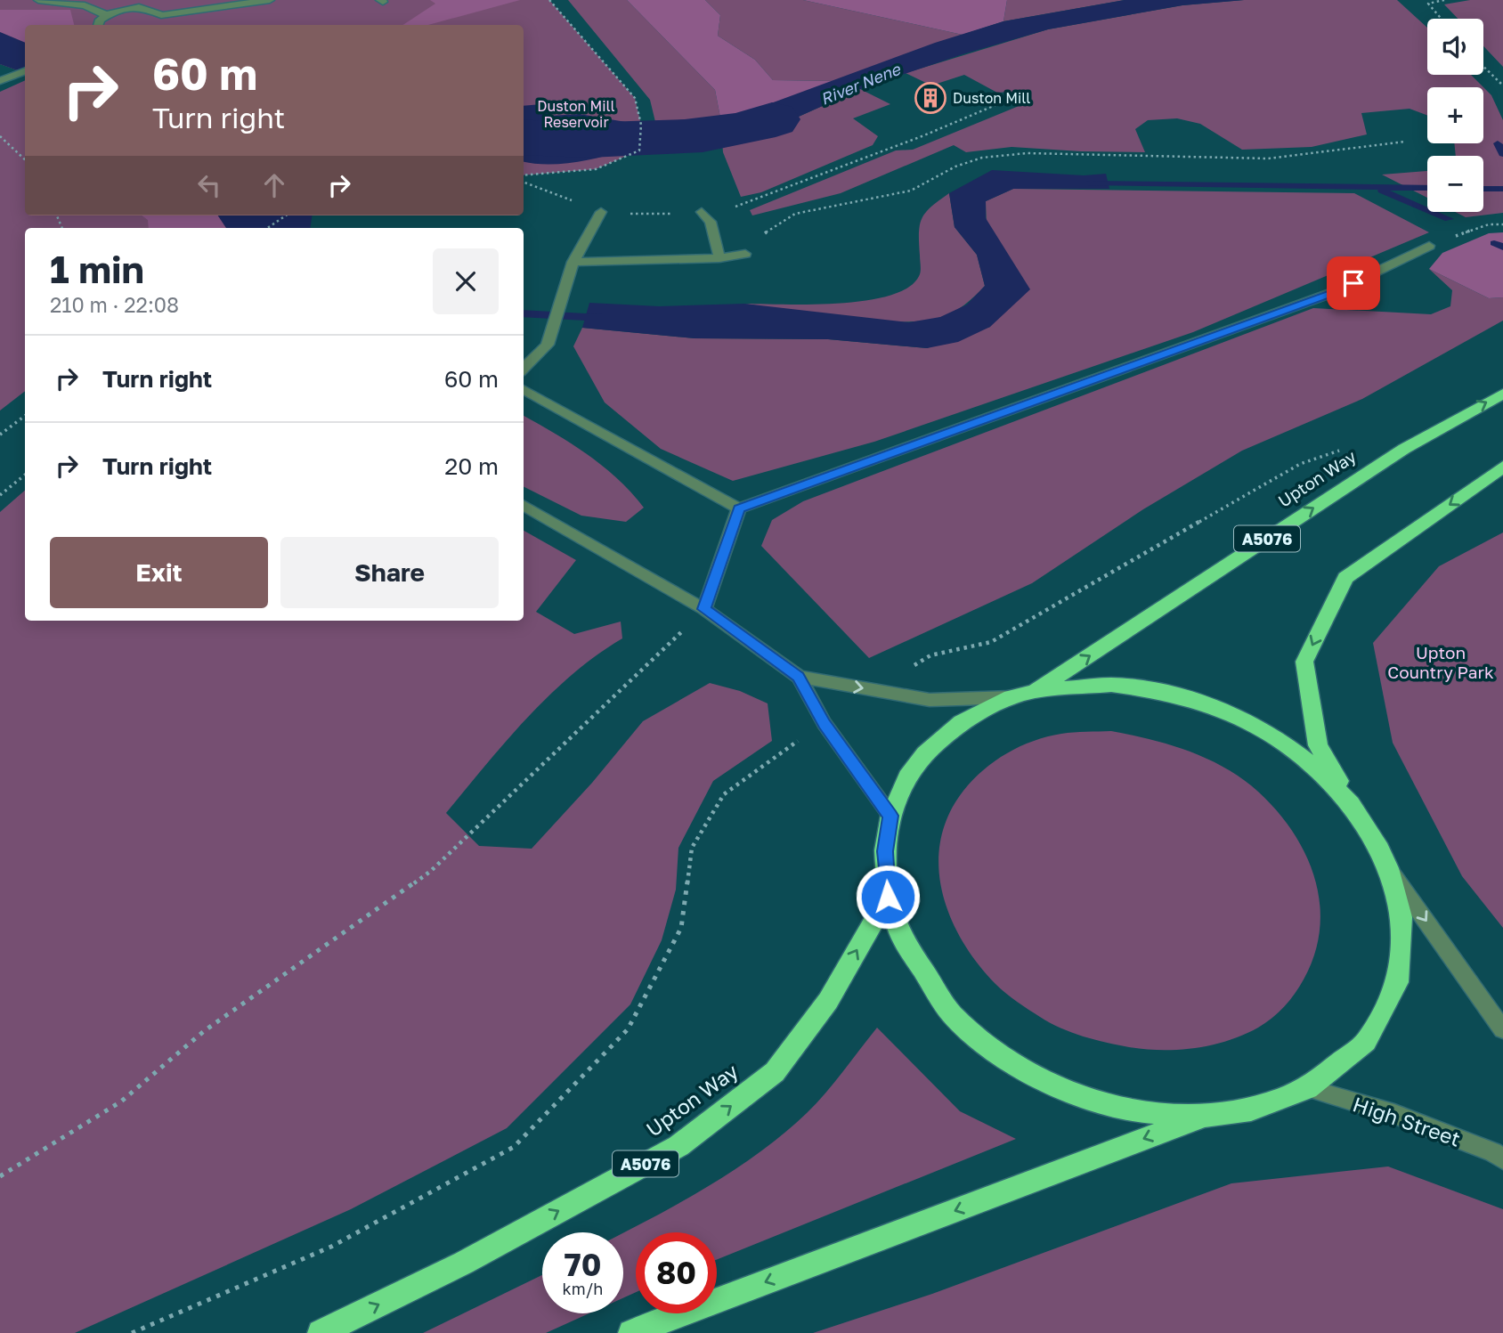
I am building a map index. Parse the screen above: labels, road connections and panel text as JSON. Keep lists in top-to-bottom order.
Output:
{
  "streets": {
    "highway": ["Upton Way", "A5076"],
    "street": ["High Street"]
  },
  "one_way": ["Upton Way"],
  "water": ["River Nene"],
  "parks": ["Duston Mill Reservoir", "Upton Country Park"],
  "places": {
    "building": ["Duston Mill"]
  },
  "page": {
    "map_buttons": ["+", "−"],
    "turn": ["60 m", "Turn right"],
    "heading": ["1 min", "210 m · 22:08"],
    "list": [
      {
        "name": "Turn right",
        "value": "60 m"
      },
      {
        "name": "Turn right",
        "value": "20 m"
      }
    ],
    "buttons": ["Exit", "Share"],
    "speed": "70 km/h",
    "limit": "80"
  }
}
